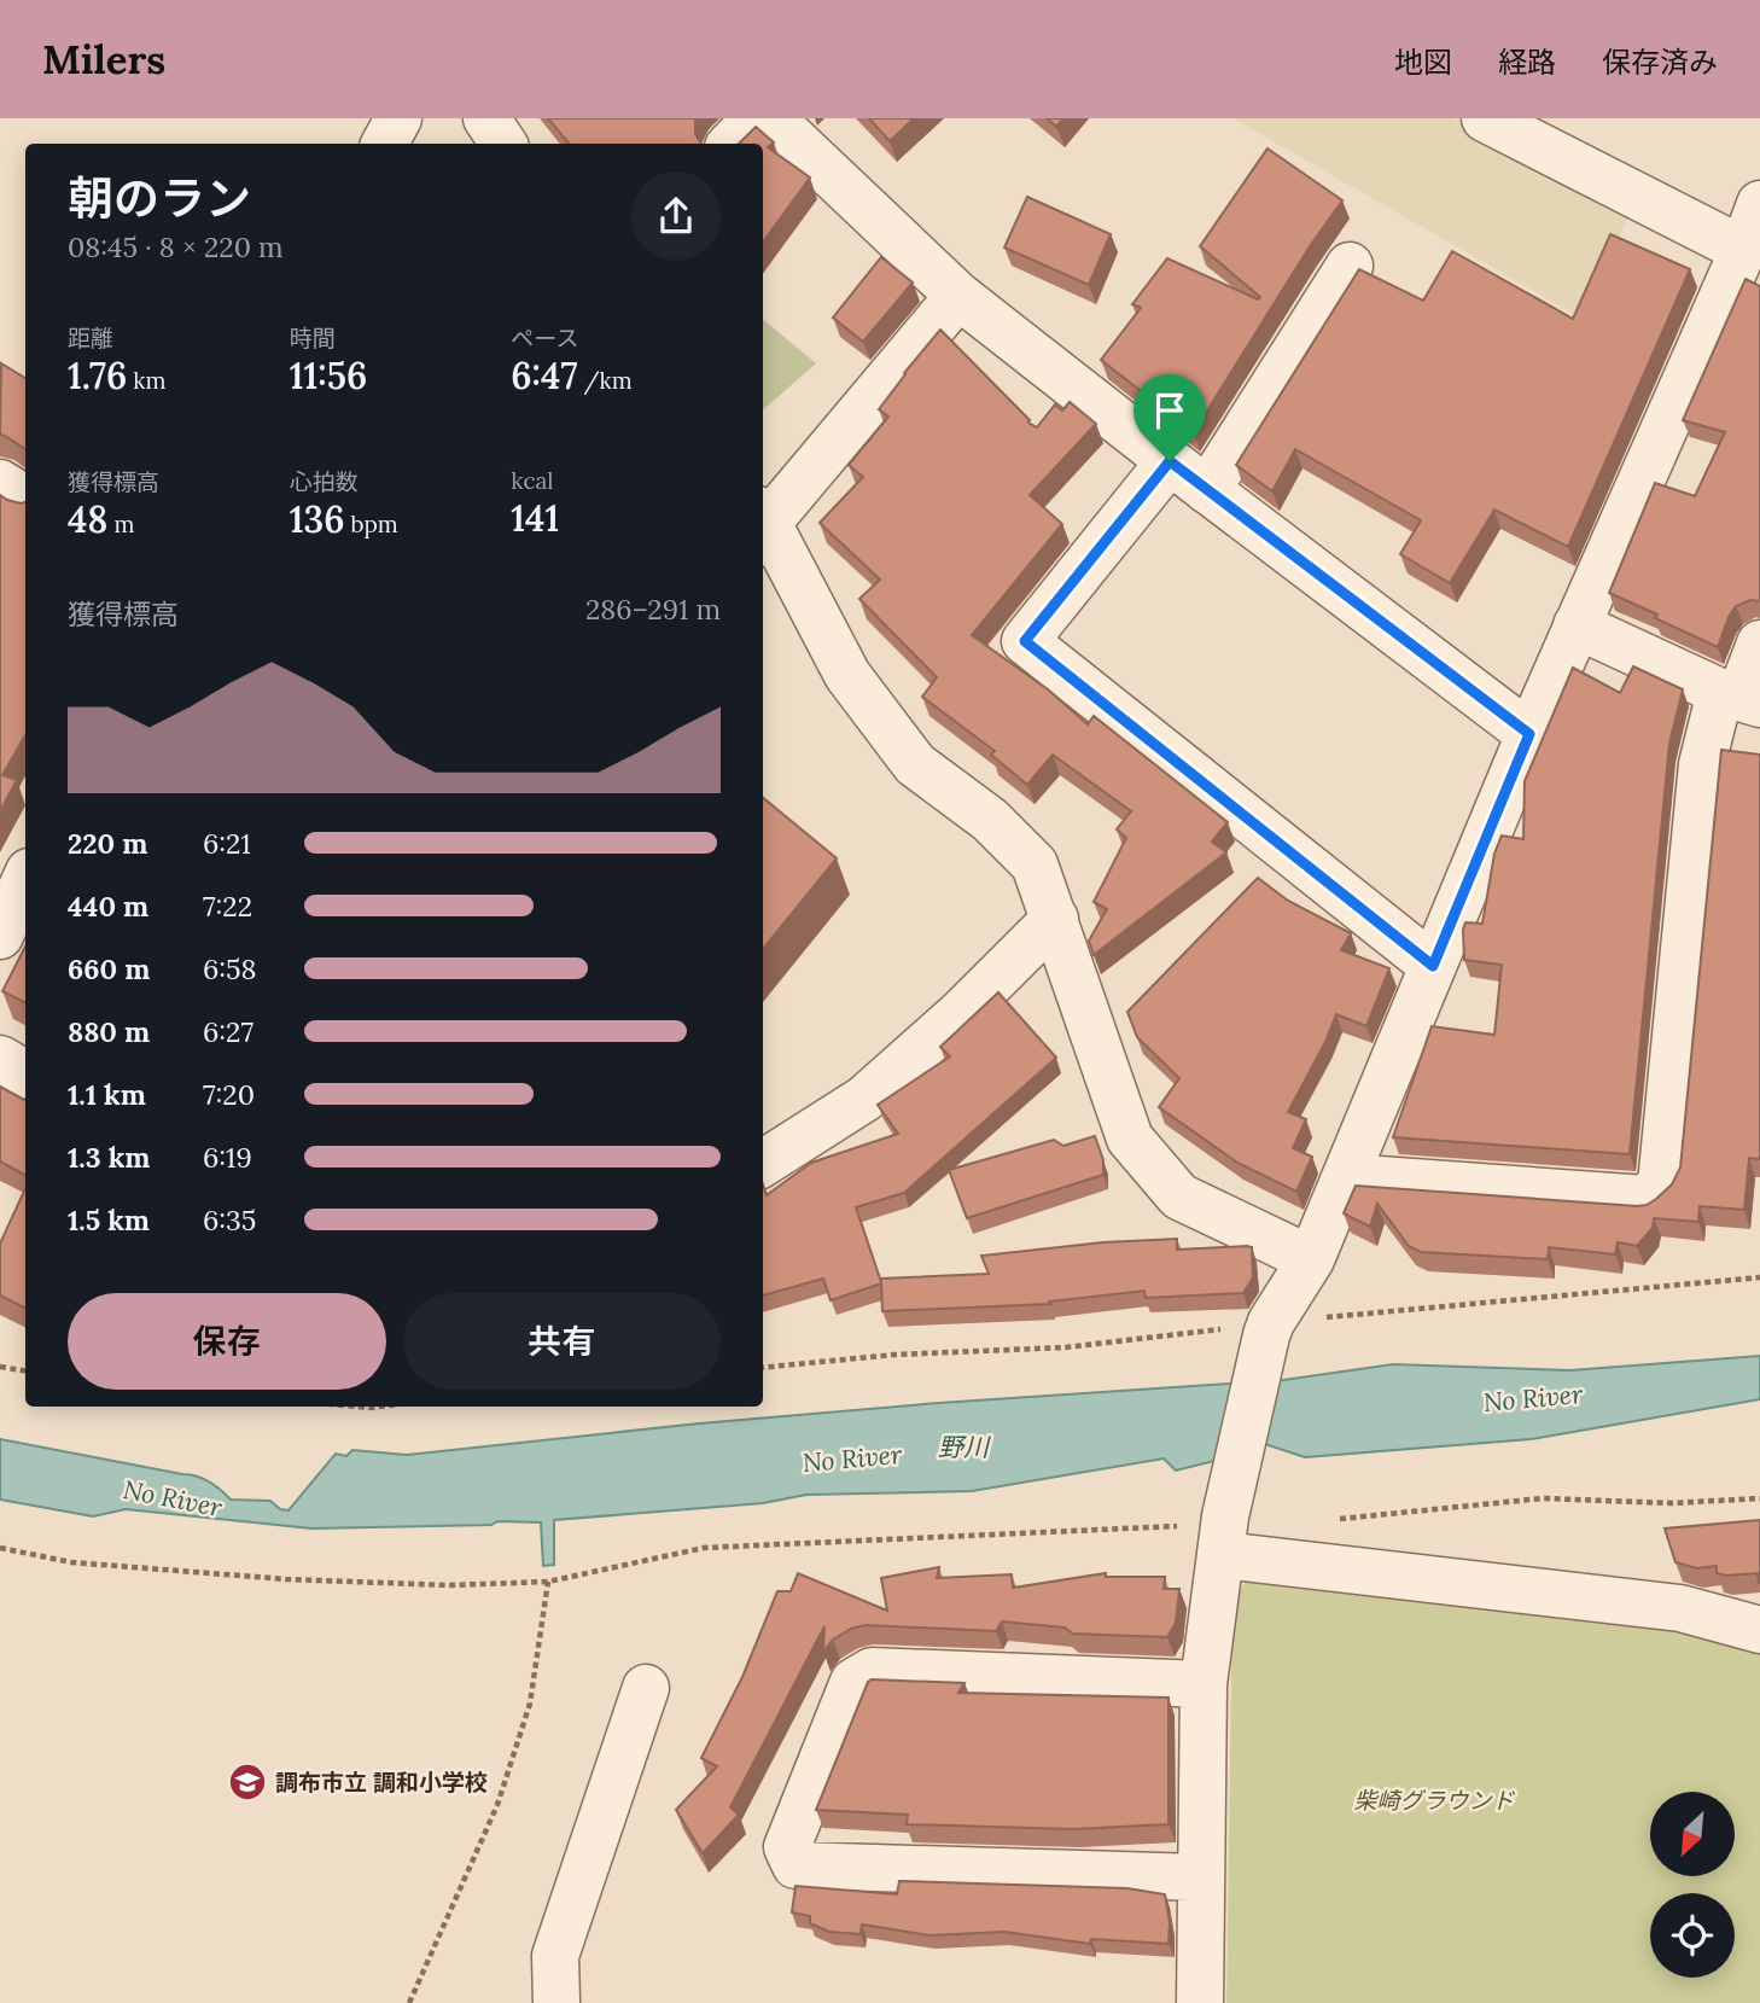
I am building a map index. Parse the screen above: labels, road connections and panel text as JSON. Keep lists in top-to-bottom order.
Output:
{
  "water": ["No River", "野川"],
  "parks": ["柴崎グラウンド"],
  "places": {
    "school or university": ["調布市立 調和小学校"]
  },
  "north": "bottom left",
  "page": {
    "header": "Milers",
    "nav": ["地図", "経路", "保存済み"],
    "heading": ["朝のラン", "08:45 · 8 × 220 m"],
    "stats": [
      ["距離", "1.76 km"],
      ["時間", "11:56"],
      ["ペース", "6:47 /km"],
      ["獲得標高", "48 m"],
      ["心拍数", "136 bpm"],
      ["kcal", "141"]
    ],
    "chart": ["獲得標高", "286–291 m"],
    "list": [
      {
        "name": "220 m",
        "note": "6:21"
      },
      {
        "name": "440 m",
        "note": "7:22"
      },
      {
        "name": "660 m",
        "note": "6:58"
      },
      {
        "name": "880 m",
        "note": "6:27"
      },
      {
        "name": "1.1 km",
        "note": "7:20"
      },
      {
        "name": "1.3 km",
        "note": "6:19"
      },
      {
        "name": "1.5 km",
        "note": "6:35"
      }
    ],
    "buttons": ["保存", "共有"]
  }
}
